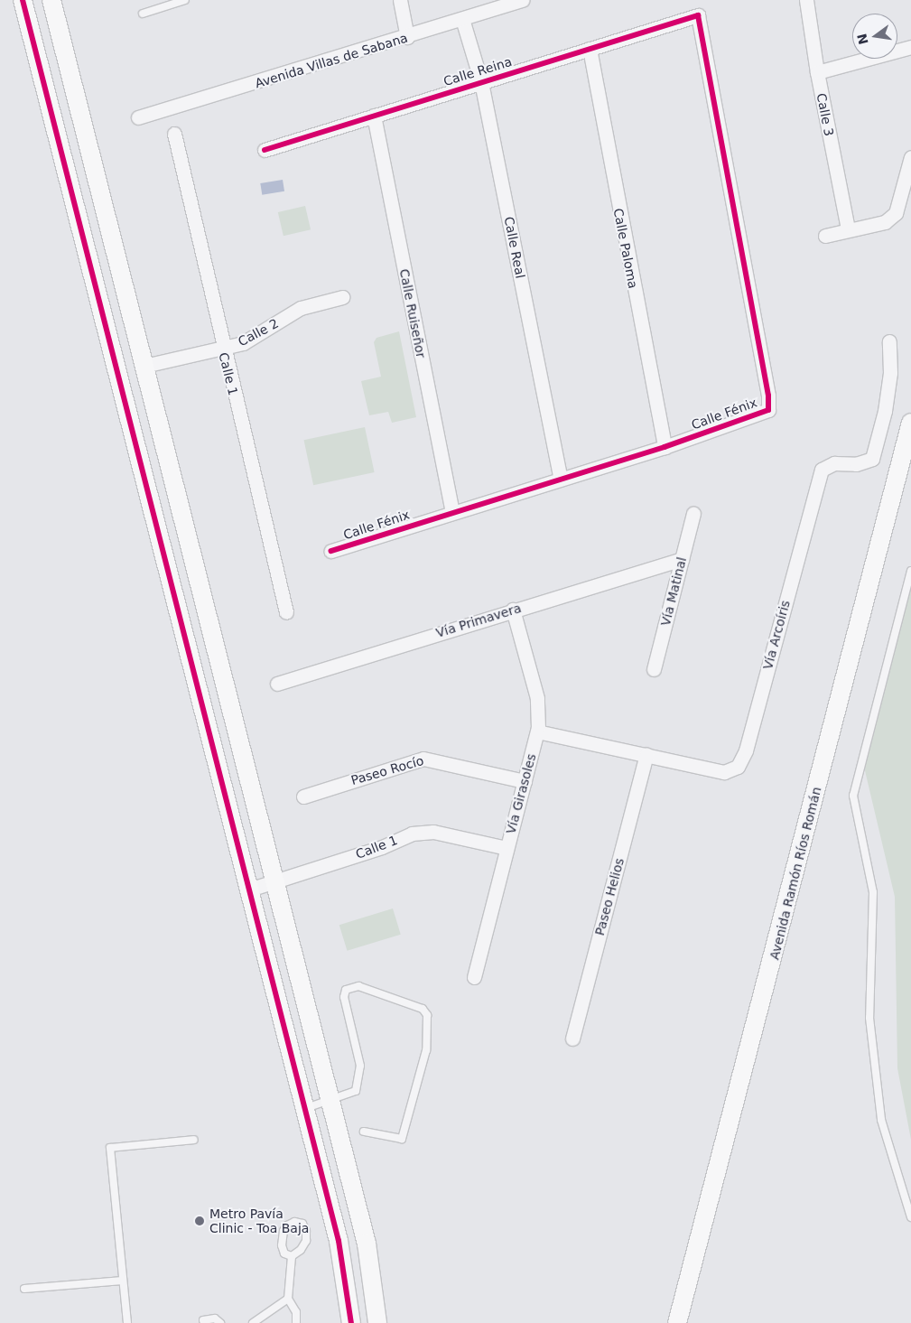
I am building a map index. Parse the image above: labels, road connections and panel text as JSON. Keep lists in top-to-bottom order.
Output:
{
  "streets": {
    "street": [
      "Avenida Villas de Sabana",
      "Calle Reina",
      "Calle 3",
      "Calle Real",
      "Calle Paloma",
      "Calle Ruiseñor",
      "Calle 2",
      "Calle 1",
      "Calle Fénix",
      "Vía Matinal",
      "Vía Primavera",
      "Vía Arcoíris",
      "Paseo Rocío",
      "Vía Girasoles",
      "Avenida Ramón Ríos Román",
      "Paseo Helios"
    ]
  },
  "crossings": [
    ["Avenida Villas de Sabana", "Calle Real"],
    ["Calle Reina", "Calle Real"],
    ["Calle Reina", "Calle Paloma"],
    ["Calle Reina", "Calle Ruiseñor"],
    ["Calle Reina", "Calle Fénix"],
    ["Calle Real", "Calle Fénix"],
    ["Calle Paloma", "Calle Fénix"],
    ["Calle Ruiseñor", "Calle Fénix"],
    ["Calle 2", "Calle 1"],
    ["Calle 1", "Vía Girasoles"],
    ["Vía Matinal", "Vía Primavera"],
    ["Vía Primavera", "Vía Girasoles"],
    ["Vía Arcoíris", "Vía Girasoles"],
    ["Vía Arcoíris", "Paseo Helios"],
    ["Paseo Rocío", "Vía Girasoles"]
  ],
  "places": ["Metro Pavía Clinic - Toa Baja"],
  "north": "left"
}
